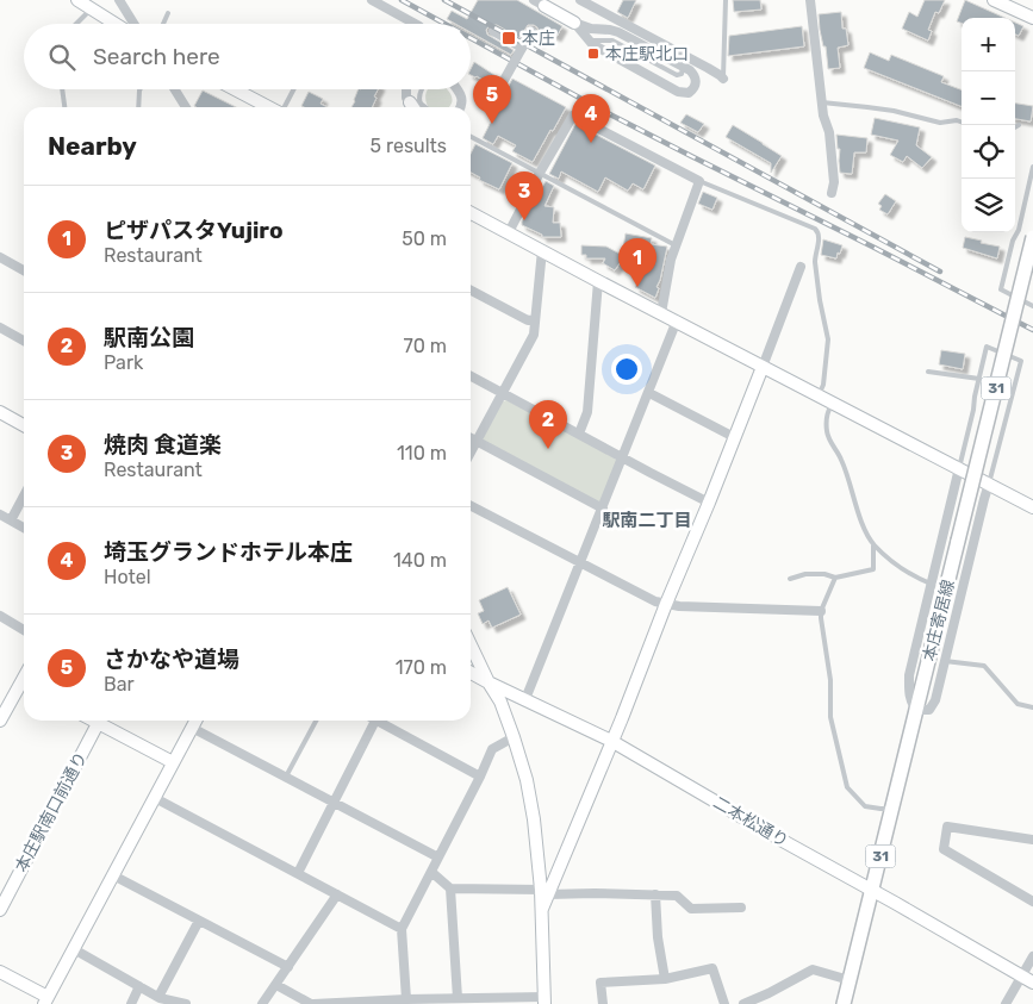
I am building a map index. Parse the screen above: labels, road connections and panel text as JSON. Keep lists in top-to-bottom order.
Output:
{
  "streets": {
    "main road": ["31", "本庄寄居線"],
    "street": ["本庄駅南口前通り", "二本松通り"]
  },
  "crossings": [
    ["本庄寄居線", "二本松通り"]
  ],
  "districts": ["駅南二丁目"],
  "places": {
    "transit": ["本庄", "本庄駅北口"]
  },
  "page": {
    "map_buttons": ["+", "−"],
    "search": "Search here",
    "pins": [
      "5",
      "4",
      "3",
      "1",
      "2"
    ],
    "heading": ["Nearby", "5 results"],
    "list": [
      {
        "mark": "1",
        "name": "ピザパスタYujiro",
        "note": "Restaurant",
        "value": "50 m"
      },
      {
        "mark": "2",
        "name": "駅南公園",
        "note": "Park",
        "value": "70 m"
      },
      {
        "mark": "3",
        "name": "焼肉 食道楽",
        "note": "Restaurant",
        "value": "110 m"
      },
      {
        "mark": "4",
        "name": "埼玉グランドホテル本庄",
        "note": "Hotel",
        "value": "140 m"
      },
      {
        "mark": "5",
        "name": "さかなや道場",
        "note": "Bar",
        "value": "170 m"
      }
    ]
  }
}
